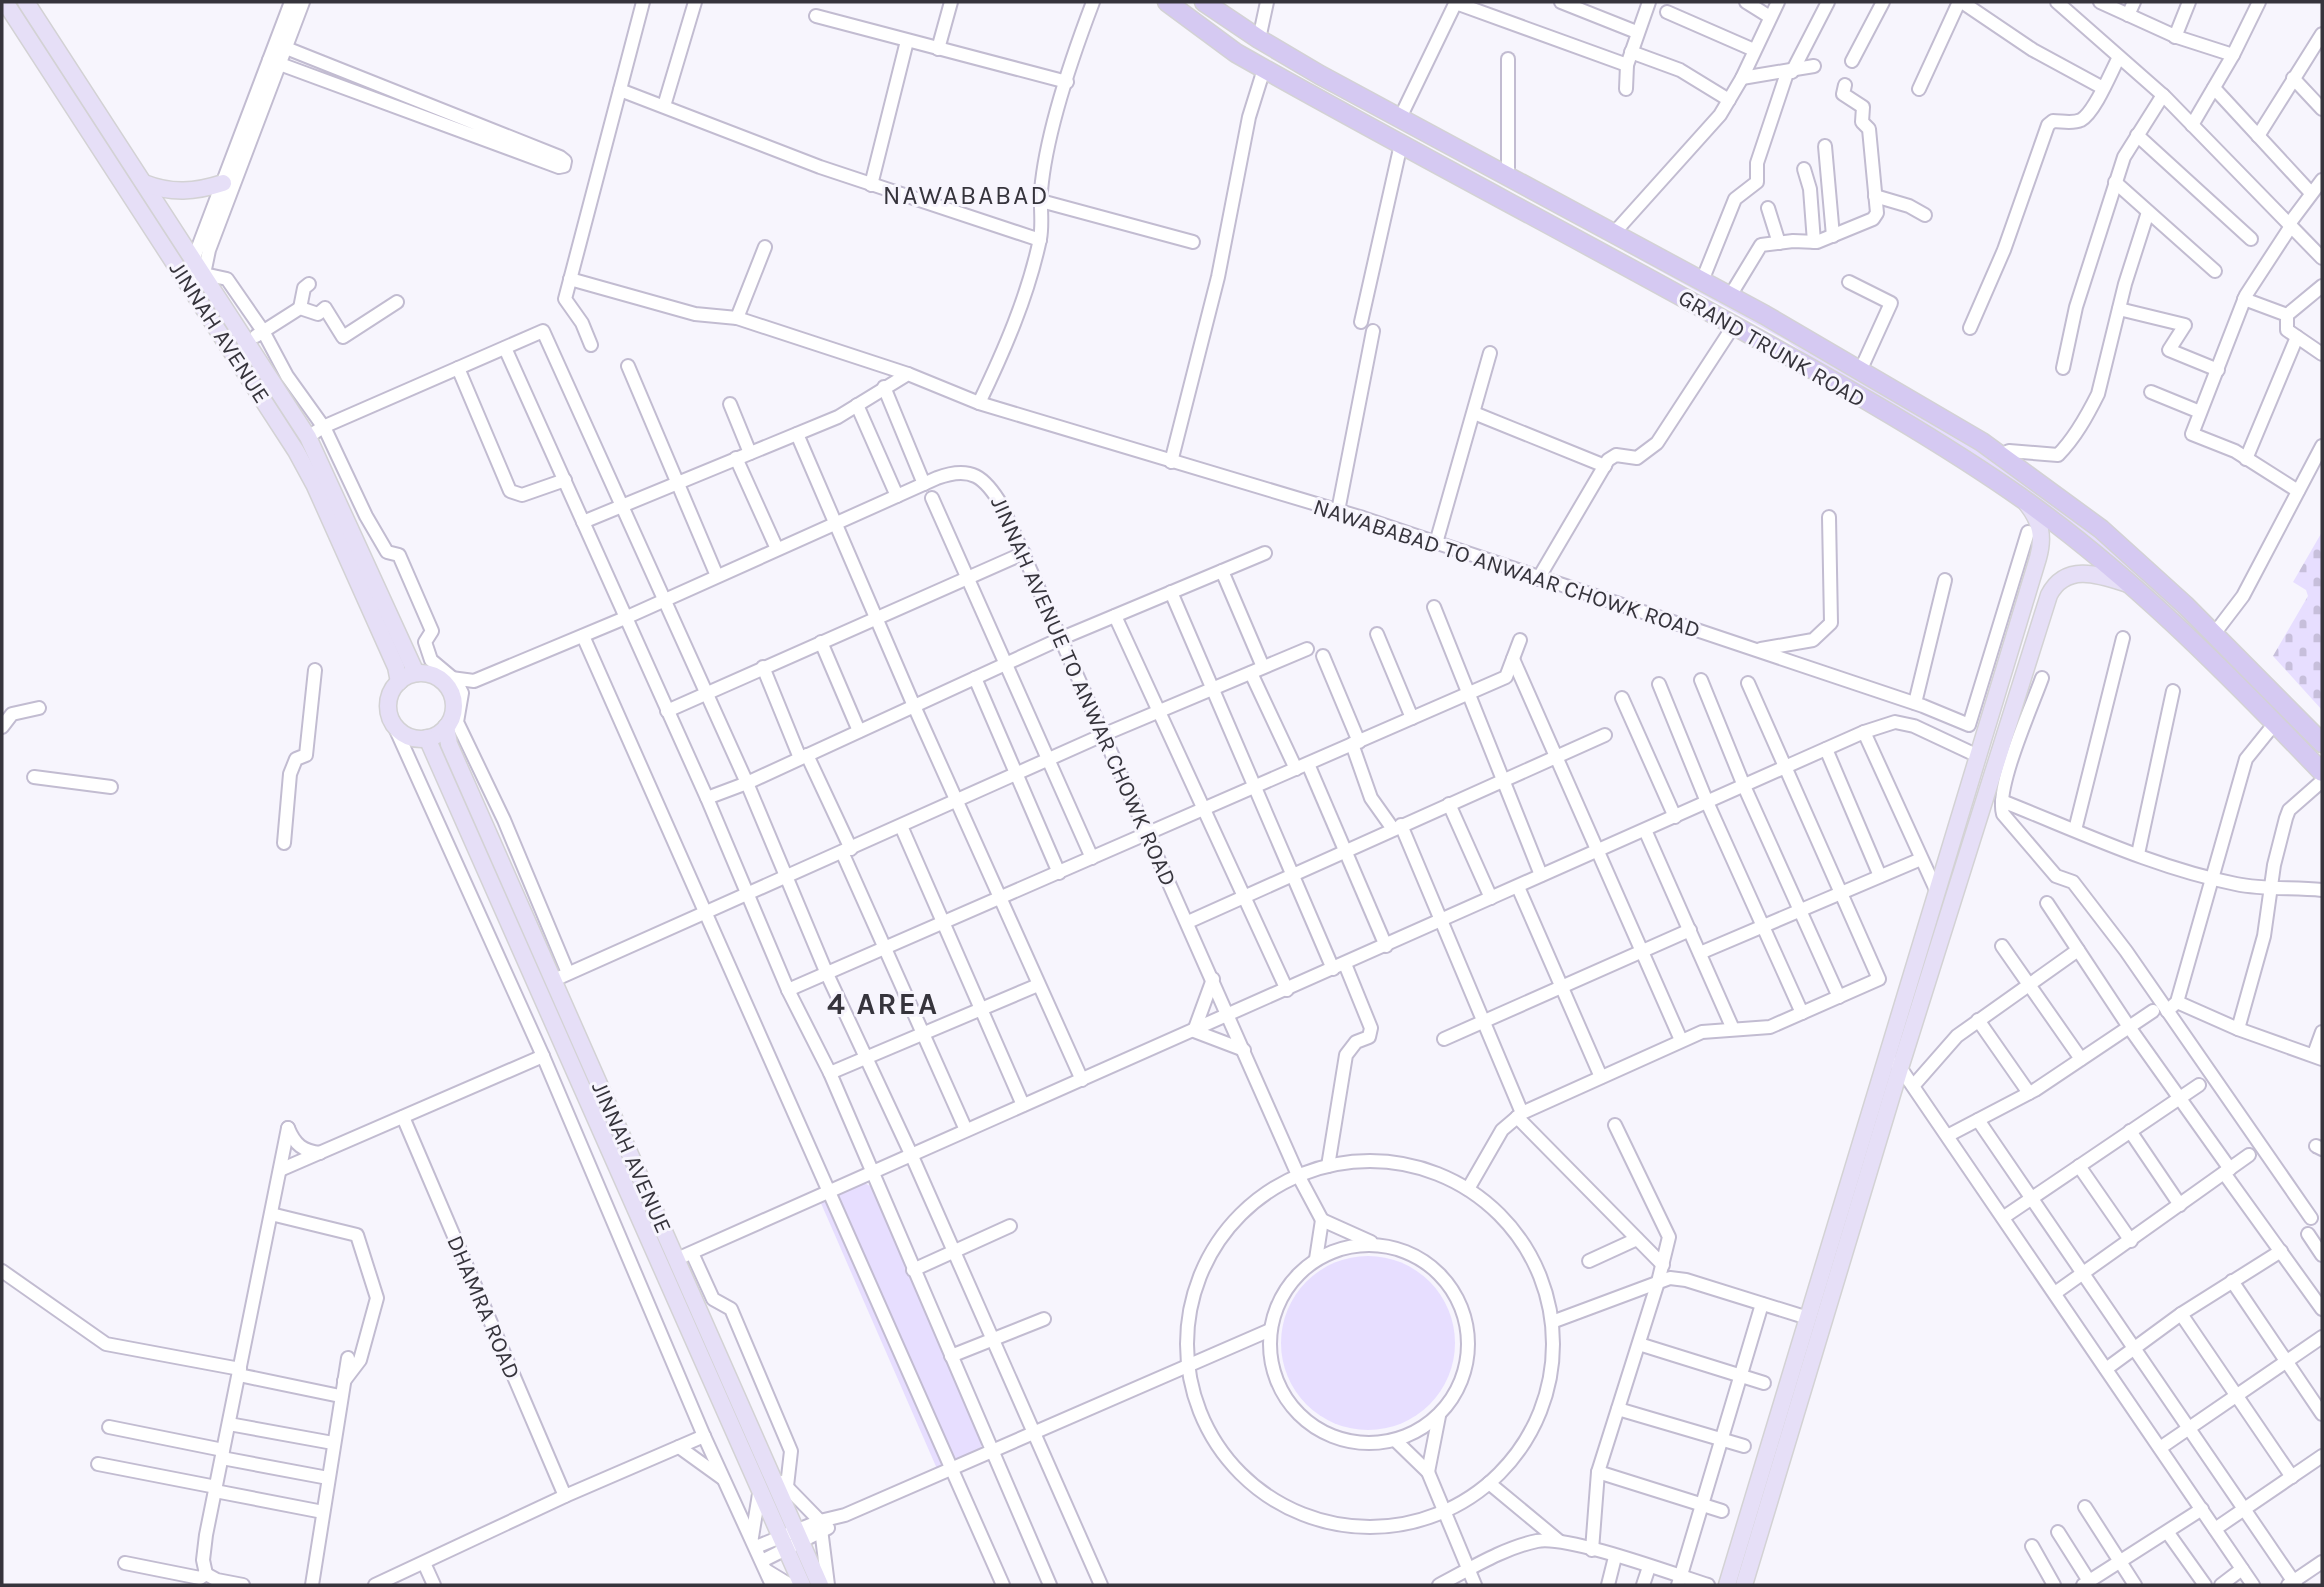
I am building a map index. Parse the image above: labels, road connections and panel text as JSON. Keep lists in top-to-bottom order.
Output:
{
  "streets": {
    "highway": ["GRAND TRUNK ROAD"],
    "main road": ["JINNAH AVENUE"],
    "street": ["NAWABABAD TO ANWAAR CHOWK ROAD", "JINNAH AVENUE TO ANWAR CHOWK ROAD", "DHAMRA ROAD"]
  },
  "districts": ["NAWABABAD", "4 AREA"]
}
